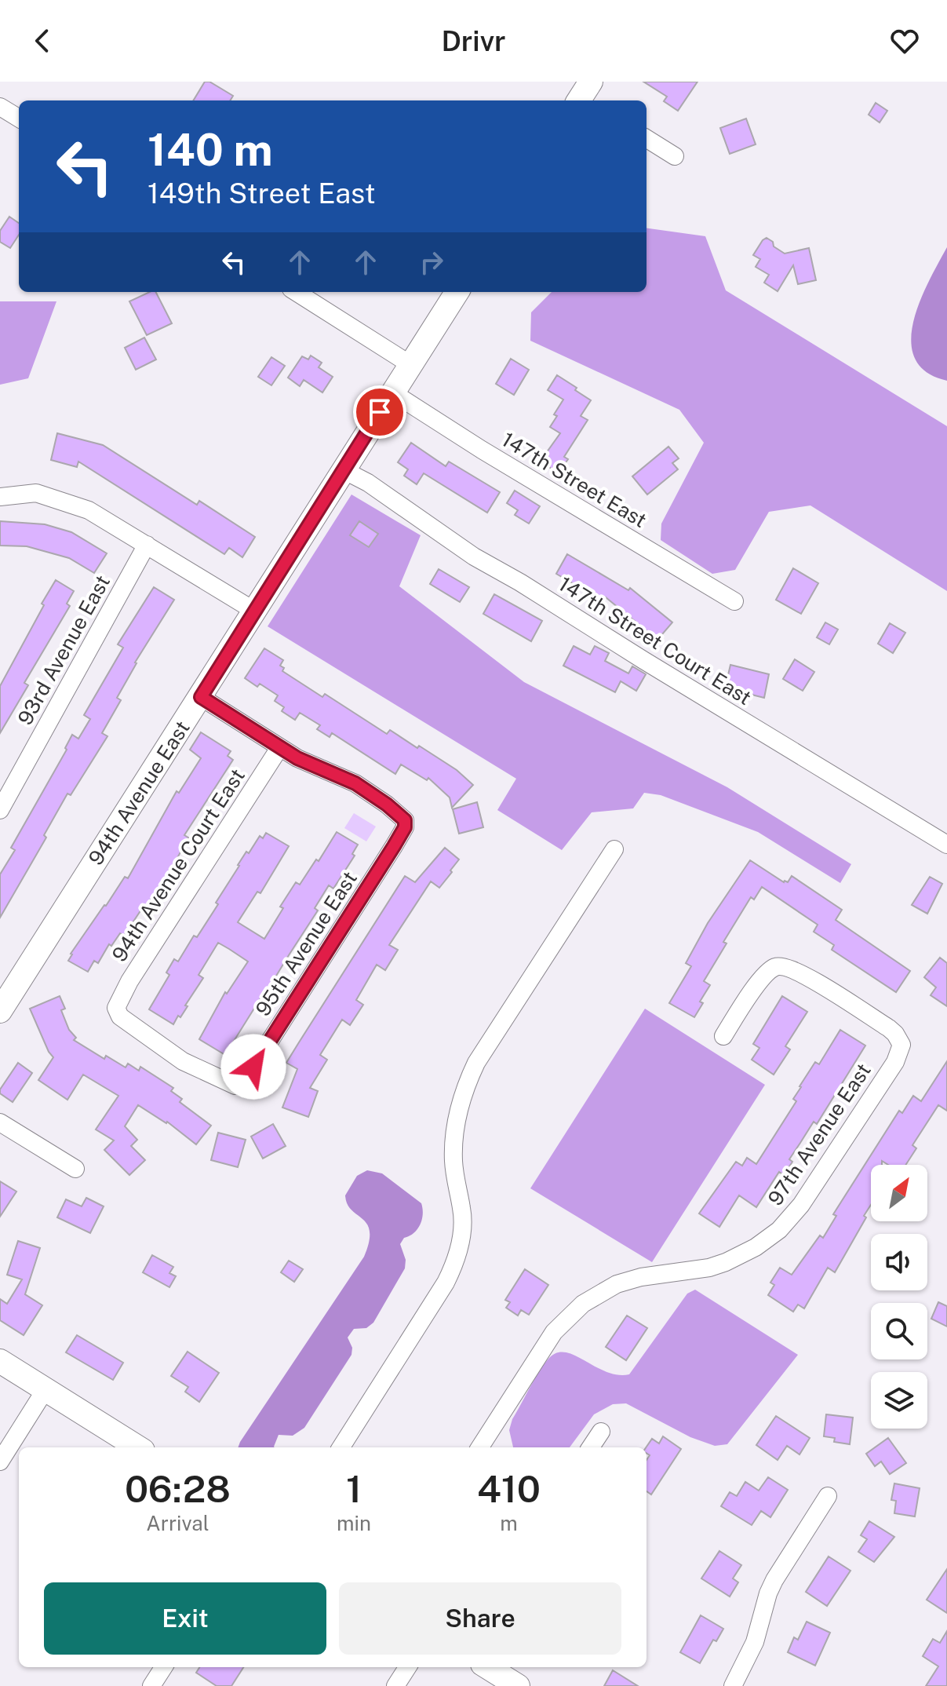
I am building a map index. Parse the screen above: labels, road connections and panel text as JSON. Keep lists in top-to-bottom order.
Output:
{
  "streets": {
    "main road": ["94th Avenue East"],
    "street": [
      "147th Street East",
      "147th Street Court East",
      "93rd Avenue East",
      "94th Avenue Court East",
      "95th Avenue East",
      "97th Avenue East"
    ]
  },
  "crossings": [
    ["147th Street East", "94th Avenue East"],
    ["147th Street Court East", "94th Avenue East"],
    ["94th Avenue Court East", "95th Avenue East"]
  ],
  "north": "top right",
  "page": {
    "header": "Drivr",
    "turn": ["140 m", "149th Street East"],
    "eta": [
      "06:28",
      "Arrival",
      "1",
      "min",
      "410",
      "m"
    ],
    "buttons": ["Exit", "Share"]
  }
}
